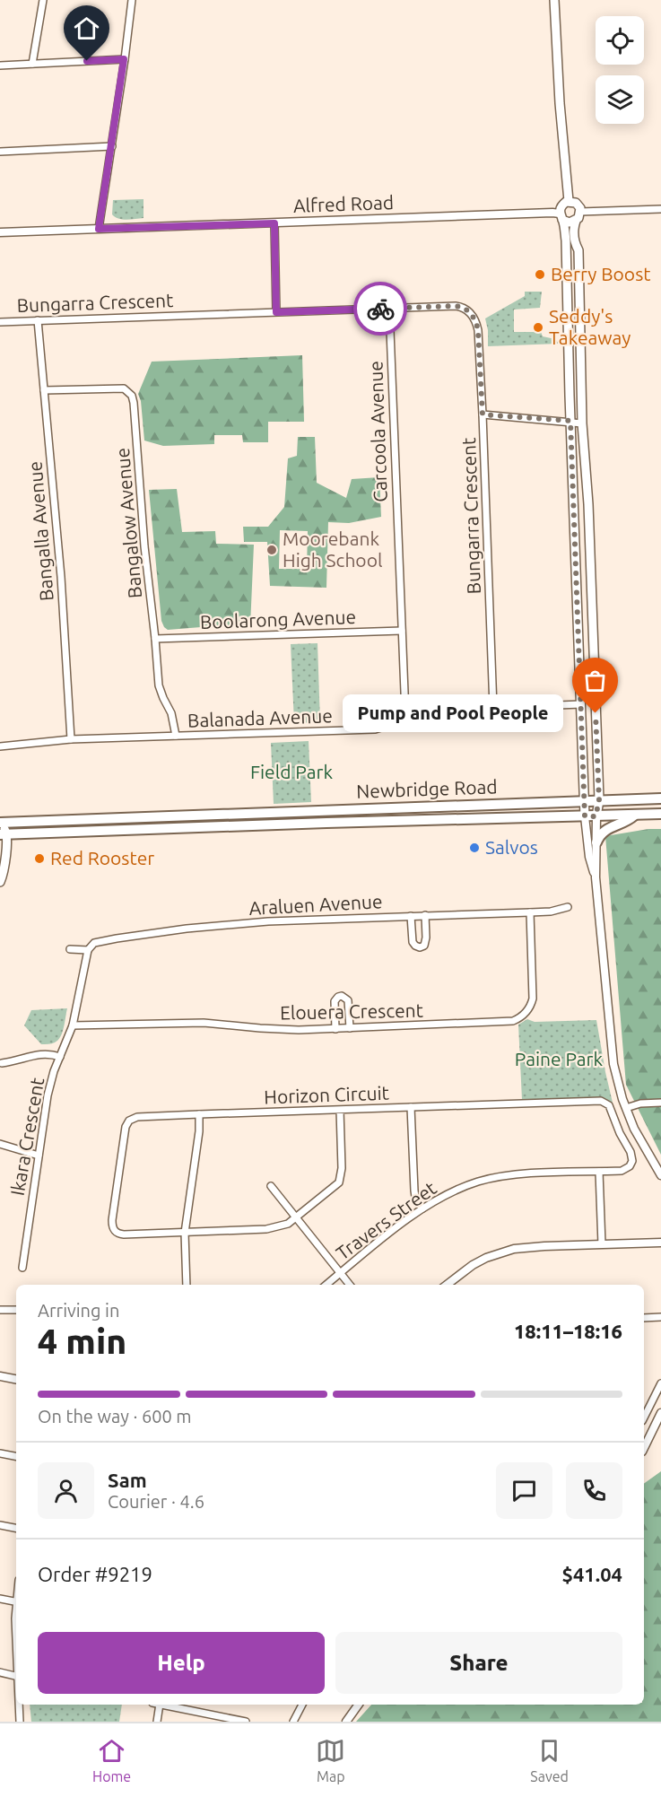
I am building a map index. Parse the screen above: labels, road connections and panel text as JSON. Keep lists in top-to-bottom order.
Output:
{
  "streets": {
    "highway": ["Newbridge Road"],
    "street": [
      "Alfred Road",
      "Bungarra Crescent",
      "Carcoola Avenue",
      "Bangalow Avenue",
      "Bangalla Avenue",
      "Boolarong Avenue",
      "Balanada Avenue",
      "Araluen Avenue",
      "Elouera Crescent",
      "Horizon Circuit",
      "Ikara Crescent",
      "Travers Street"
    ]
  },
  "crossings": [
    ["Bungarra Crescent", "Carcoola Avenue"],
    ["Bungarra Crescent", "Bangalla Avenue"],
    ["Bungarra Crescent", "Balanada Avenue"],
    ["Carcoola Avenue", "Boolarong Avenue"],
    ["Carcoola Avenue", "Balanada Avenue"],
    ["Bangalow Avenue", "Bangalla Avenue"],
    ["Bangalow Avenue", "Boolarong Avenue"],
    ["Bangalow Avenue", "Balanada Avenue"],
    ["Bangalla Avenue", "Balanada Avenue"],
    ["Araluen Avenue", "Elouera Crescent"],
    ["Araluen Avenue", "Ikara Crescent"],
    ["Elouera Crescent", "Ikara Crescent"],
    ["Horizon Circuit", "Travers Street"]
  ],
  "parks": ["Field Park", "Paine Park"],
  "places": [
    "Berry Boost",
    "Seddy's Takeaway",
    "Moorebank High School",
    "Pump and Pool People",
    "Salvos",
    "Red Rooster"
  ],
  "page": {
    "bubble": "Pump and Pool People",
    "heading": ["4 min", "Arriving in", "18:11–18:16"],
    "panel": [
      "Sam",
      "Courier · 4.6",
      "Order #9219",
      "$41.04"
    ],
    "bar": "On the way · 600 m",
    "buttons": ["Help", "Share"],
    "tabs": ["Home", "Map", "Saved"]
  }
}
